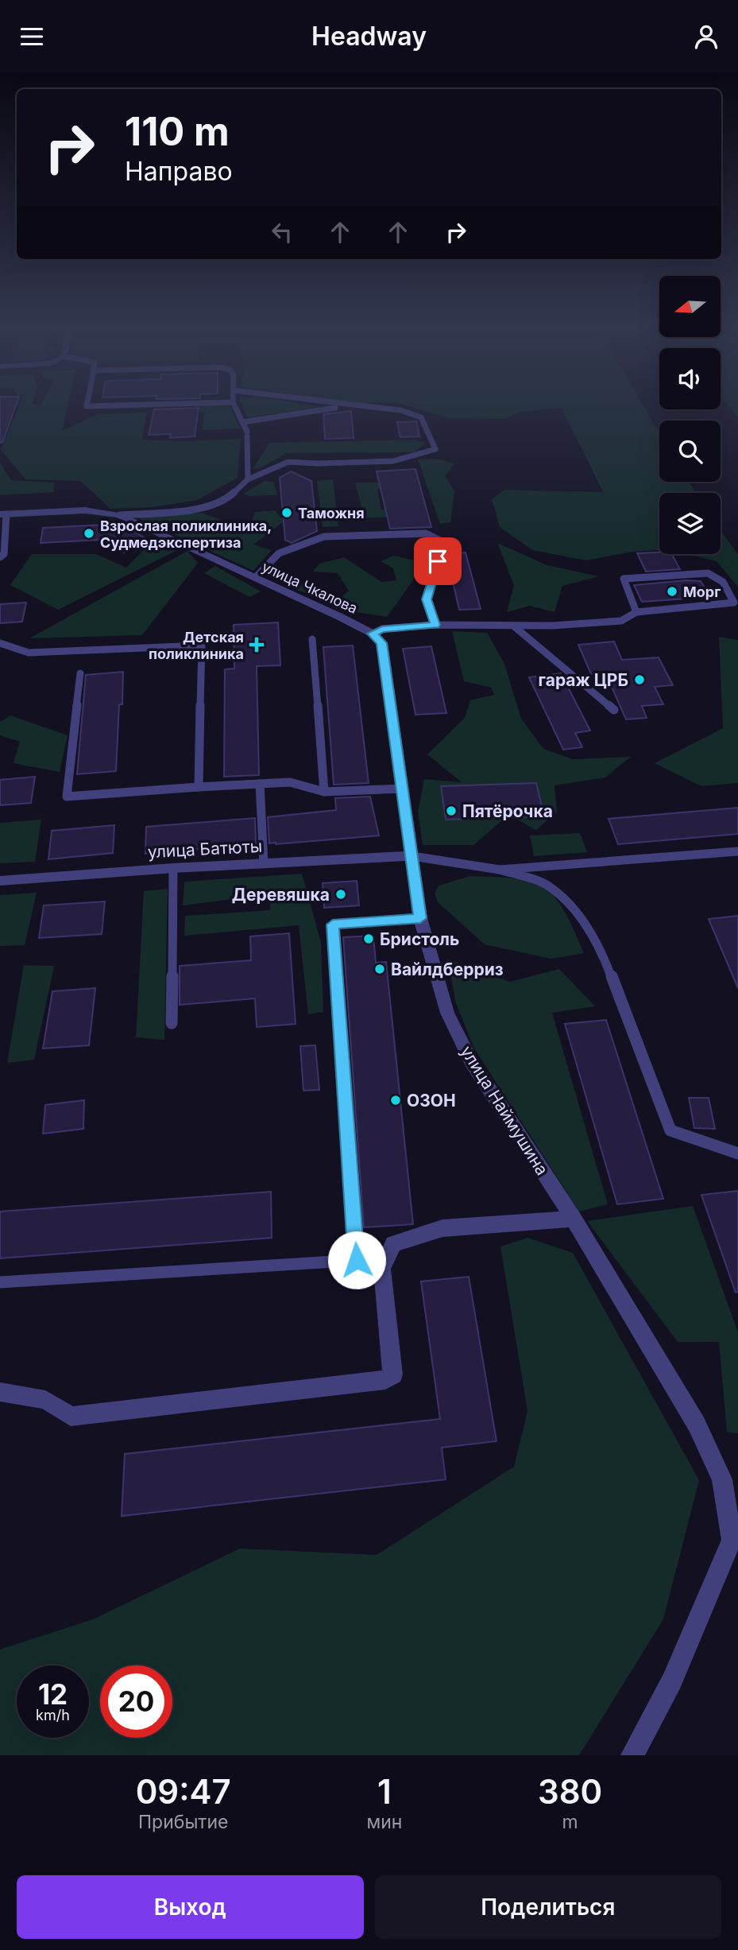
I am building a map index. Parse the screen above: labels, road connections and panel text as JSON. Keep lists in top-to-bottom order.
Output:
{
  "streets": {
    "street": ["улица Чкалова", "улица Батюты", "улица Наймушина"]
  },
  "crossings": [
    ["улица Чкалова", "улица Наймушина"],
    ["улица Батюты", "улица Наймушина"]
  ],
  "places": {
    "other": [
      "Таможня",
      "Взрослая поликлиника, Судмедэкспертиза",
      "Морг",
      "гараж ЦРБ",
      "Пятёрочка",
      "Деревяшка",
      "Бристоль",
      "Вайлдберриз",
      "ОЗОН"
    ],
    "health": ["Детская поликлиника"]
  },
  "north": "left",
  "page": {
    "header": "Headway",
    "turn": ["110 m", "Направо"],
    "speed": "12 km/h",
    "limit": "20",
    "eta": [
      "09:47",
      "Прибытие",
      "1",
      "мин",
      "380",
      "m"
    ],
    "buttons": ["Выход", "Поделиться"]
  }
}
